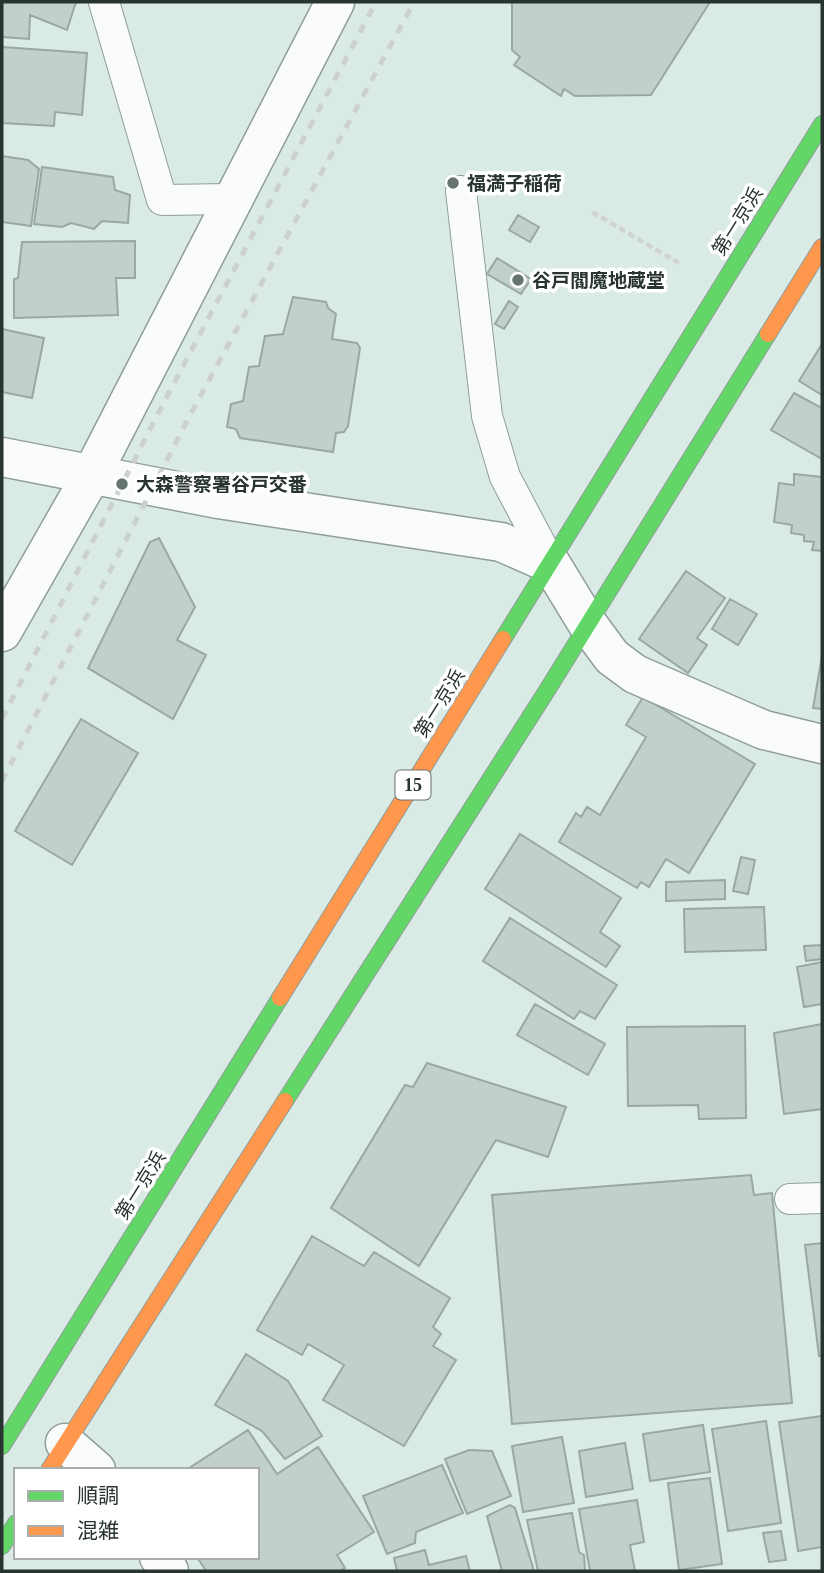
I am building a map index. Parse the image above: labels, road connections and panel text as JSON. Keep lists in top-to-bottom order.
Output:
{
  "streets": {
    "highway": ["第一京浜", "15"]
  },
  "places": ["福満子稲荷", "谷戸閻魔地蔵堂", "大森警察署谷戸交番"],
  "legend": ["順調", "混雑"]
}
